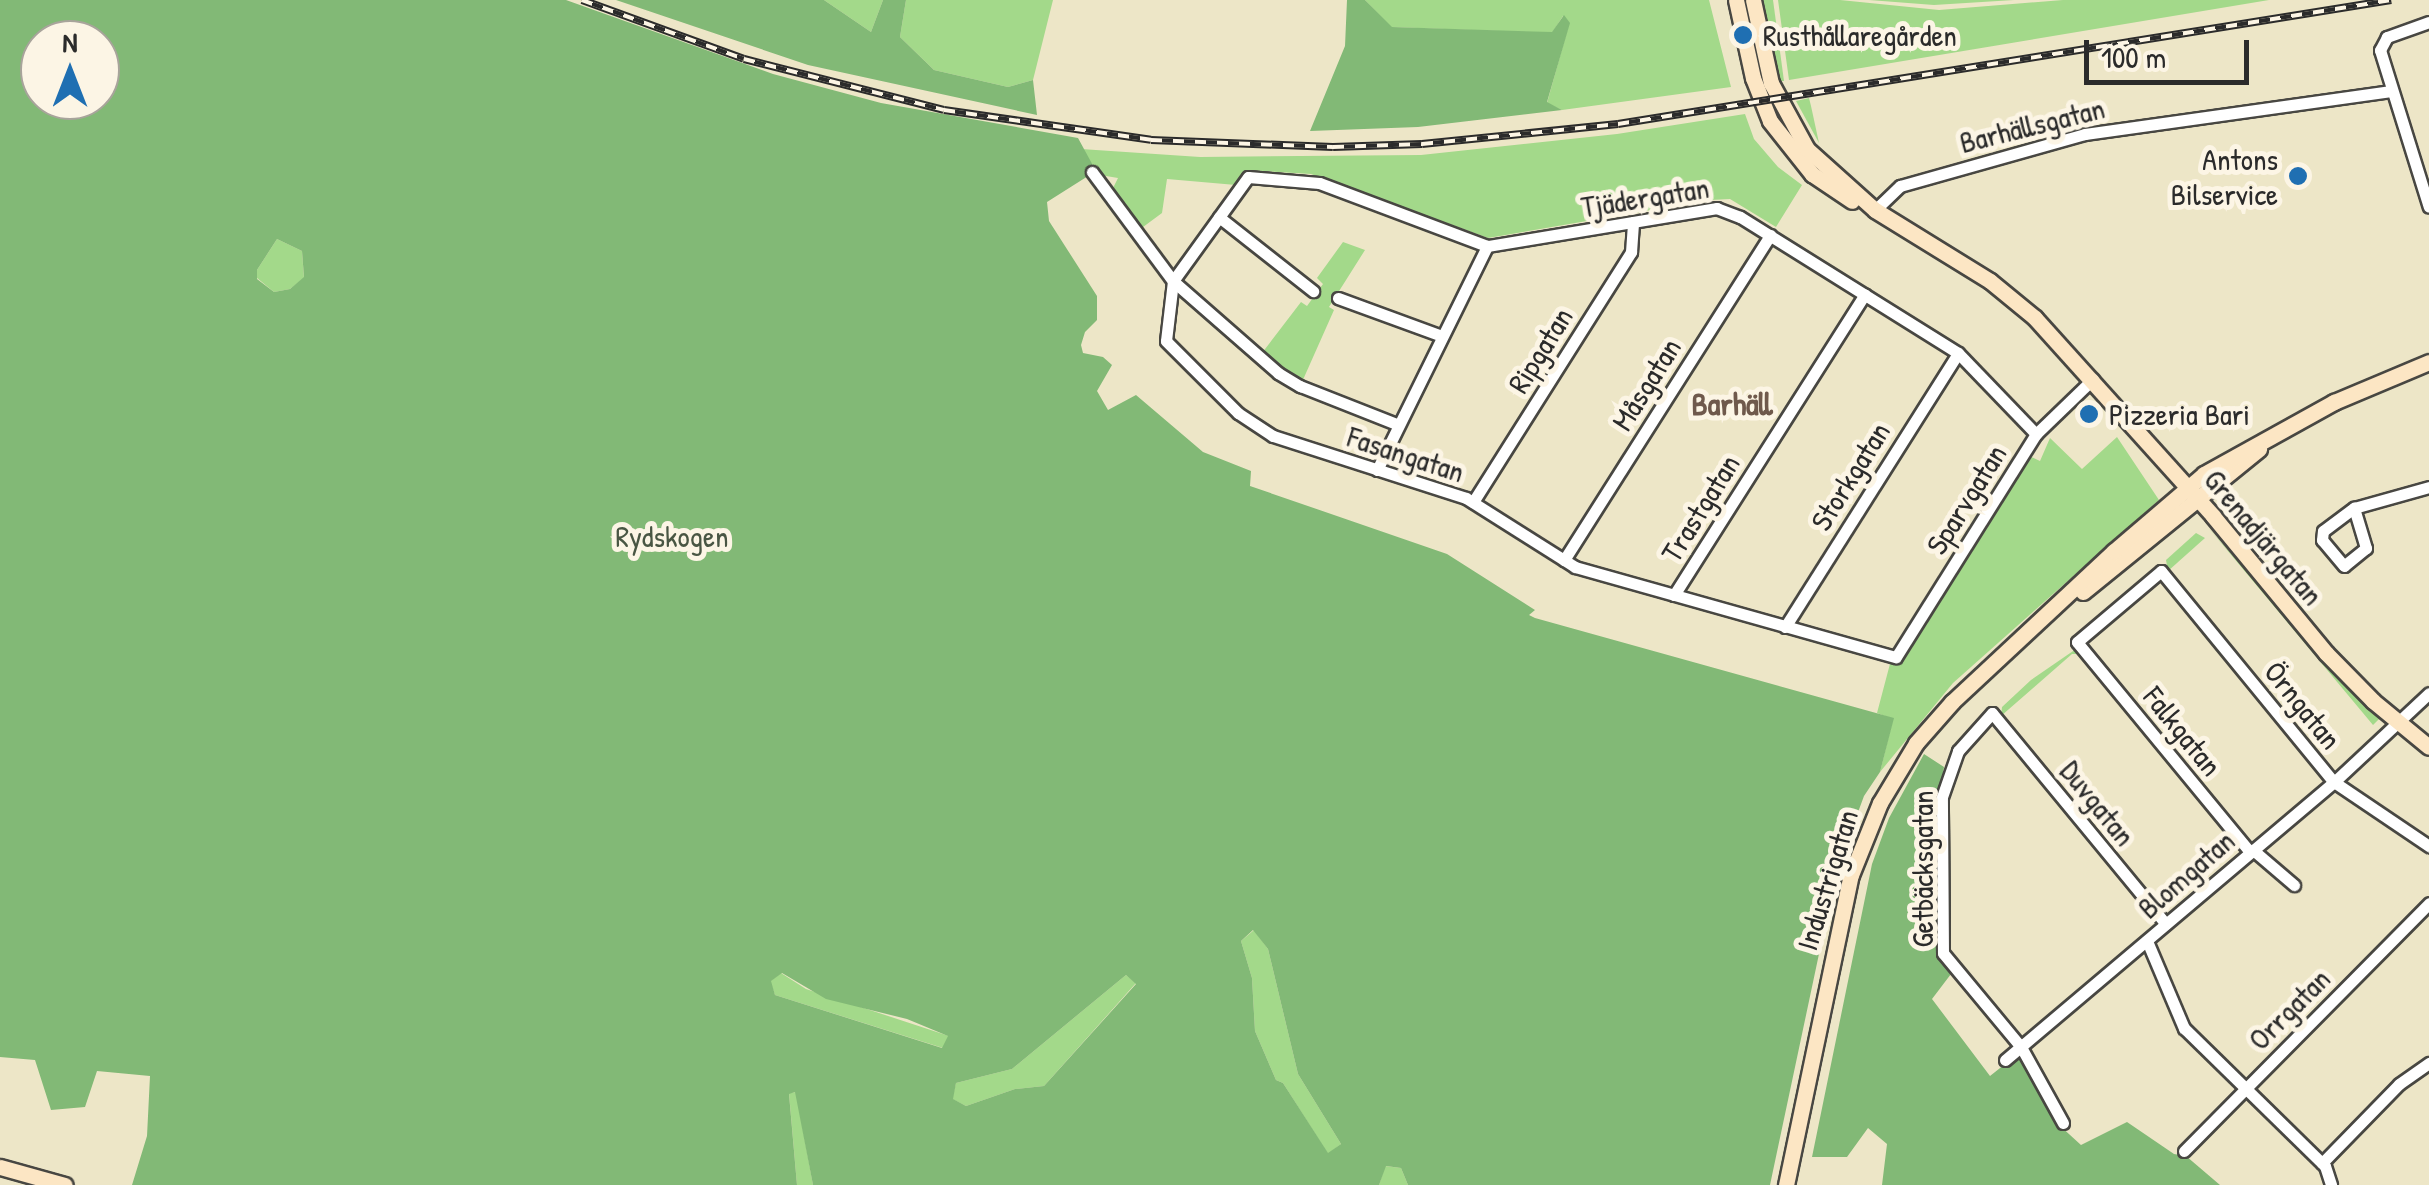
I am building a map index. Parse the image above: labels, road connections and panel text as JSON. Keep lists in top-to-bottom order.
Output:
{
  "streets": {
    "street": [
      "Barhällsgatan",
      "Tjädergatan",
      "Ripgatan",
      "Måsgatan",
      "Fasangatan",
      "Storkgatan",
      "Sparvgatan",
      "Trastgatan",
      "Grenadjärgatan",
      "Örngatan",
      "Falkgatan",
      "Duvgatan",
      "Getbäcksgatan",
      "Blomgatan",
      "Industrigatan",
      "Orrgatan"
    ]
  },
  "crossings": [
    ["Barhällsgatan", "Grenadjärgatan"],
    ["Tjädergatan", "Ripgatan"],
    ["Tjädergatan", "Måsgatan"],
    ["Tjädergatan", "Fasangatan"],
    ["Tjädergatan", "Storkgatan"],
    ["Tjädergatan", "Sparvgatan"],
    ["Tjädergatan", "Trastgatan"],
    ["Ripgatan", "Fasangatan"],
    ["Måsgatan", "Fasangatan"],
    ["Fasangatan", "Storkgatan"],
    ["Fasangatan", "Sparvgatan"],
    ["Fasangatan", "Trastgatan"],
    ["Sparvgatan", "Grenadjärgatan"],
    ["Grenadjärgatan", "Blomgatan"],
    ["Grenadjärgatan", "Industrigatan"],
    ["Örngatan", "Falkgatan"],
    ["Örngatan", "Blomgatan"],
    ["Falkgatan", "Blomgatan"],
    ["Duvgatan", "Getbäcksgatan"],
    ["Duvgatan", "Blomgatan"],
    ["Getbäcksgatan", "Blomgatan"]
  ],
  "districts": ["Barhäll"],
  "parks": ["Rydskogen"],
  "places": ["Rusthållaregården", "Antons Bilservice", "Pizzeria Bari"],
  "scale_bar": "100 m",
  "north": "top"
}
